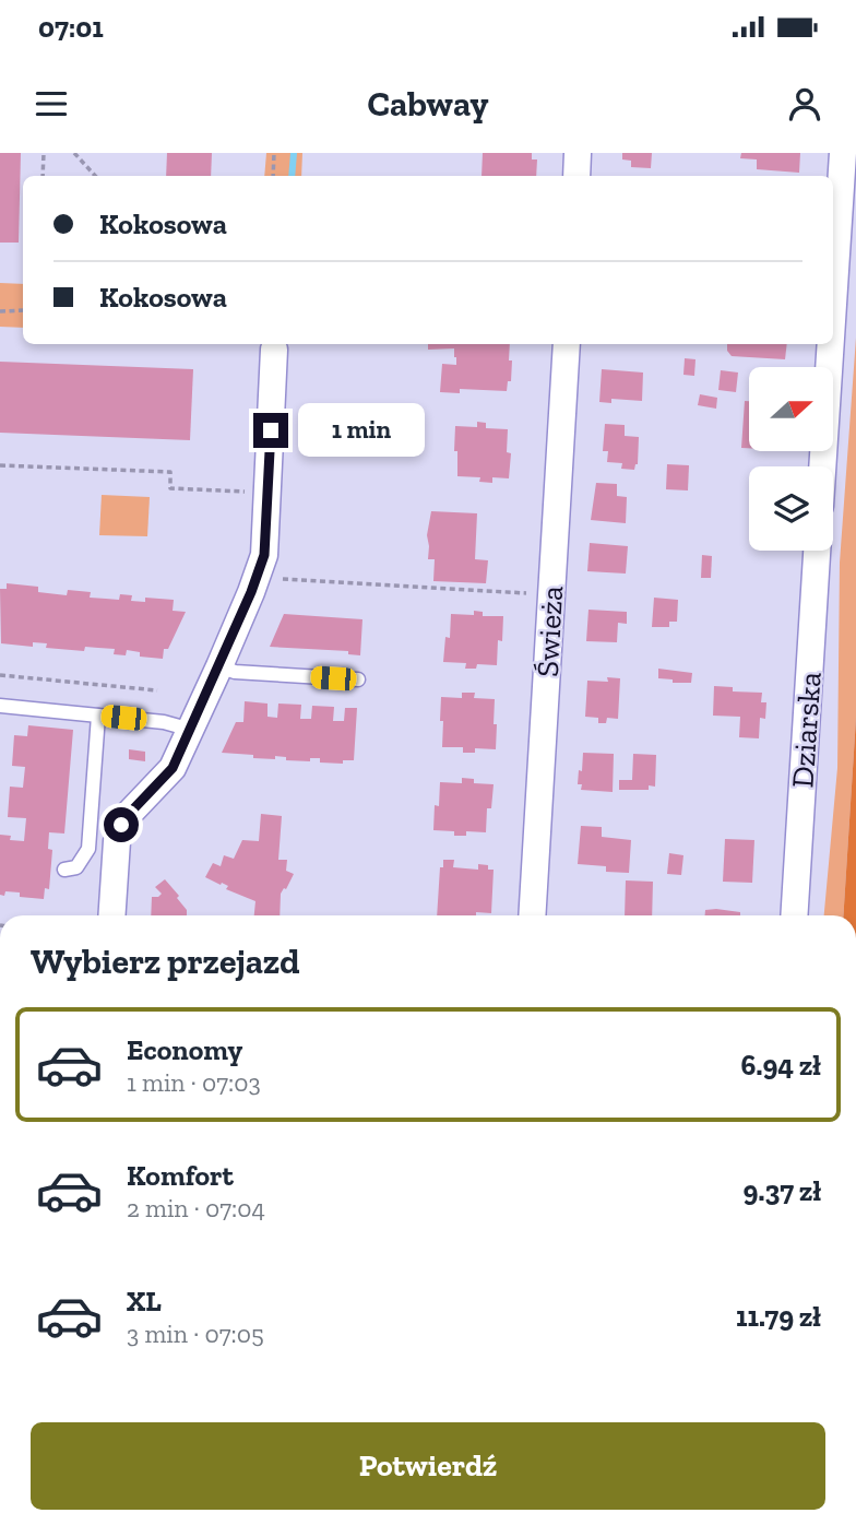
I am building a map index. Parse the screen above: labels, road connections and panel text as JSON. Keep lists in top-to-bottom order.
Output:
{
  "streets": {
    "street": ["Świeża", "Dziarska"]
  },
  "north": "right",
  "page": {
    "status": "07:01",
    "header": "Cabway",
    "banner": ["Kokosowa", "Kokosowa"],
    "bubble": "1 min",
    "heading": "Wybierz przejazd",
    "list": [
      {
        "name": "Economy",
        "note": "1 min · 07:03",
        "value": "6.94 zł"
      },
      {
        "name": "Komfort",
        "note": "2 min · 07:04",
        "value": "9.37 zł"
      },
      {
        "name": "XL",
        "note": "3 min · 07:05",
        "value": "11.79 zł"
      }
    ],
    "buttons": "Potwierdź"
  }
}
